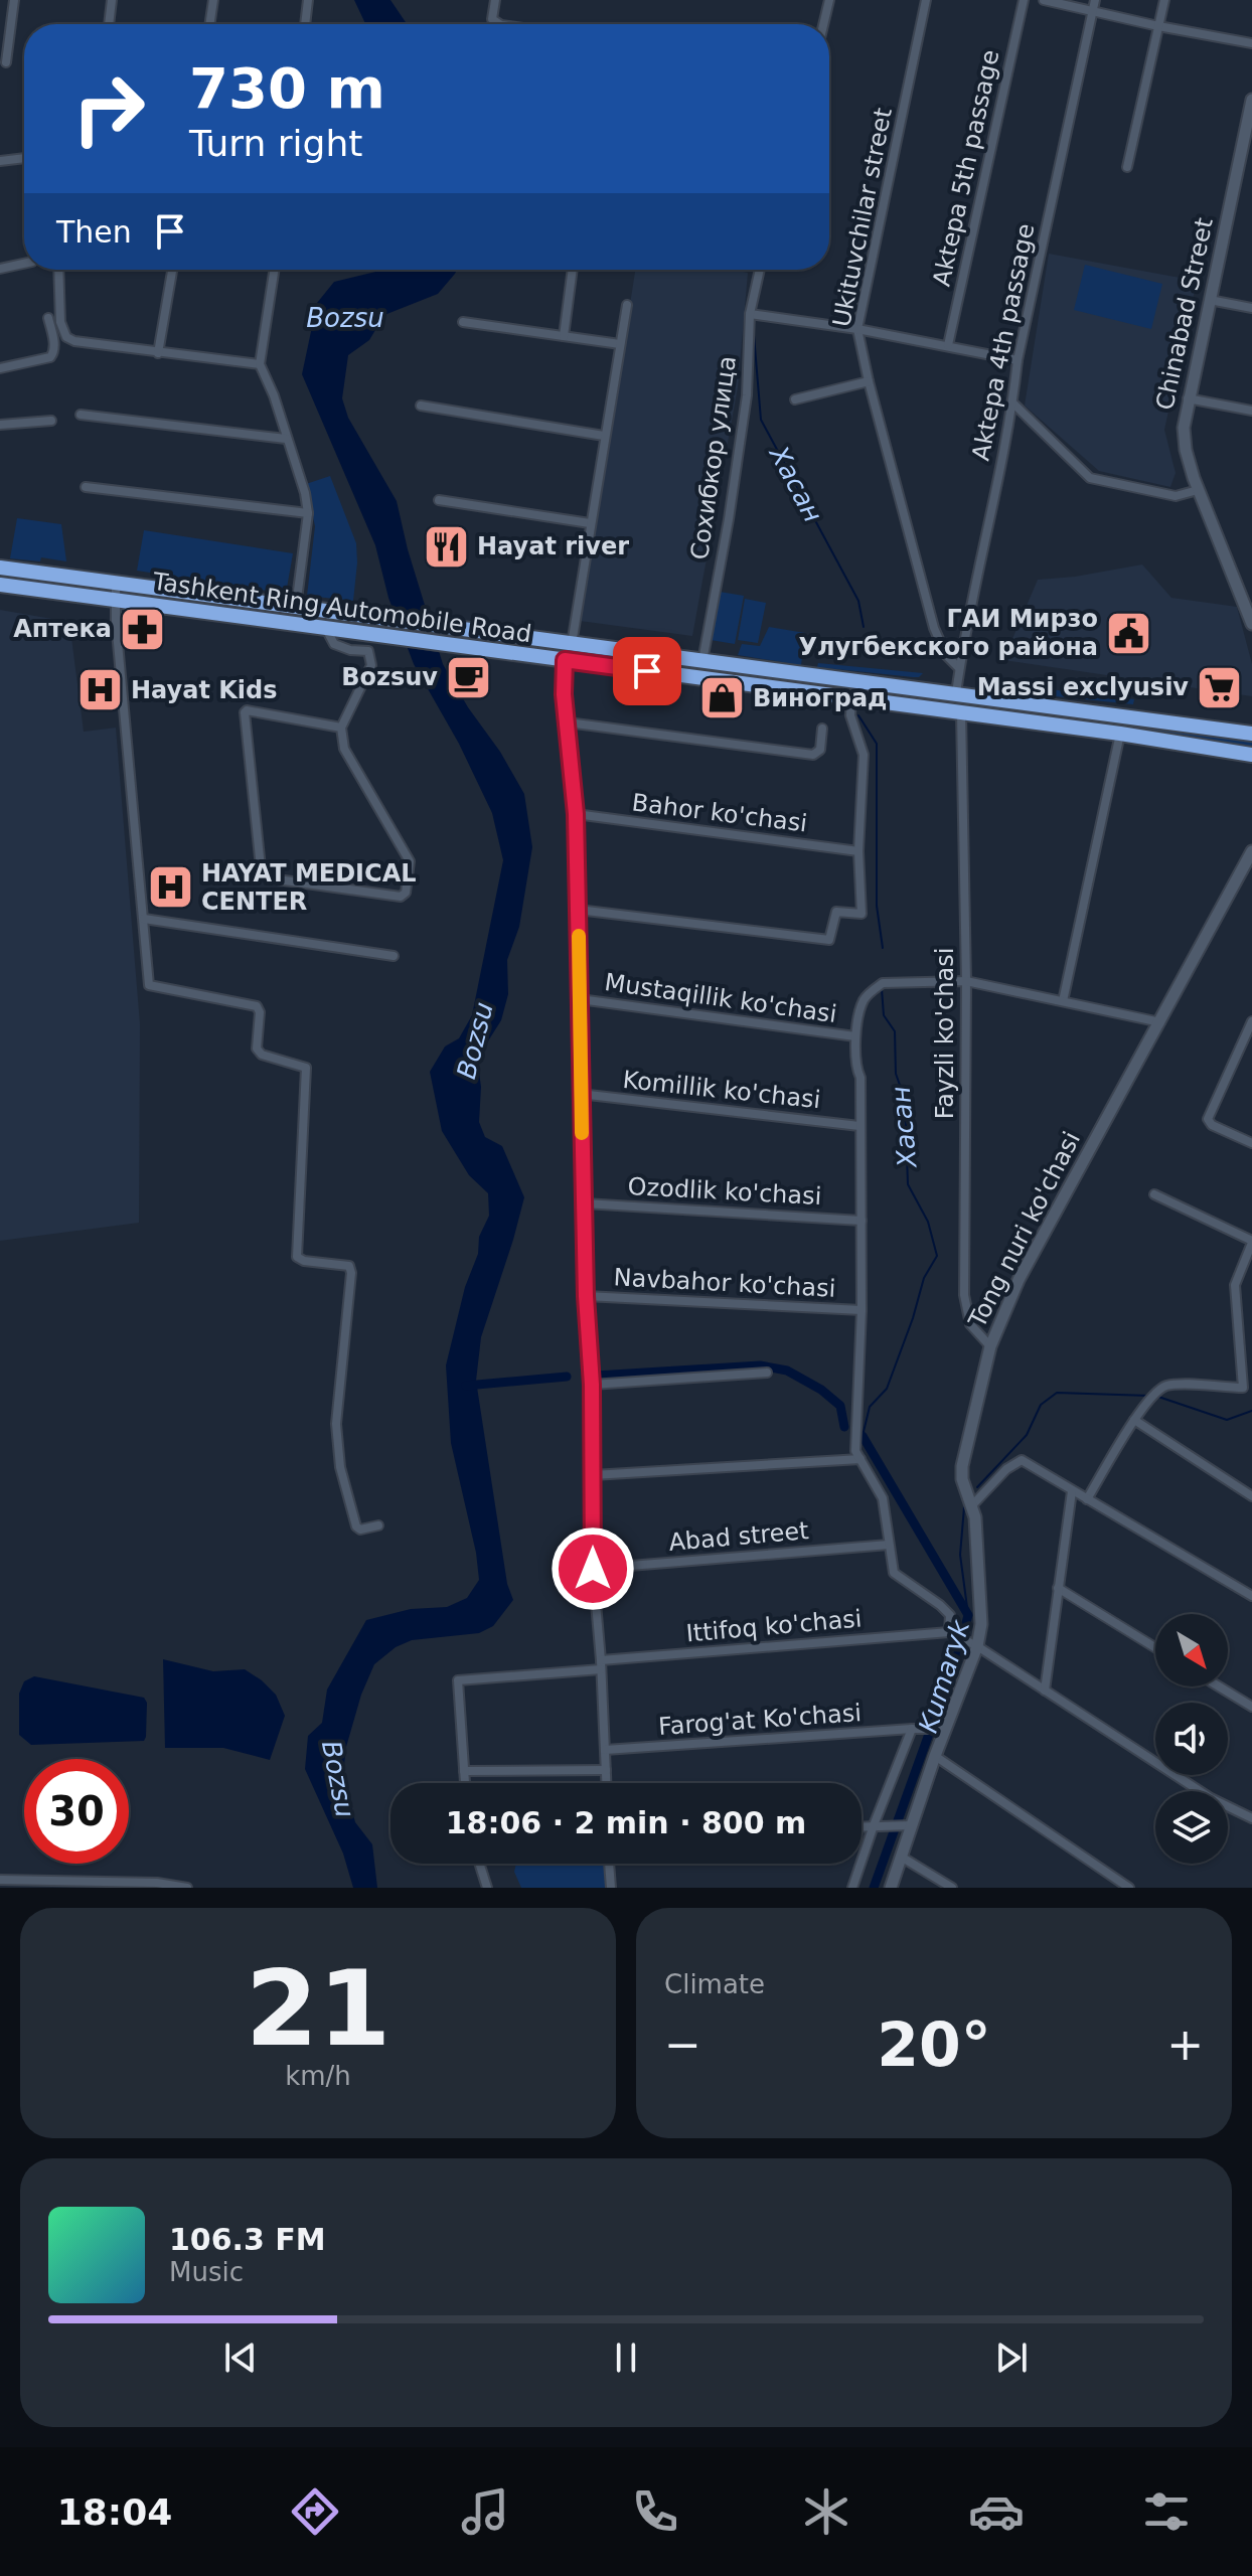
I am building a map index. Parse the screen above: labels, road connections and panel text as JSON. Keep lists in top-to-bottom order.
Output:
{
  "streets": {
    "highway": ["Tashkent Ring Automobile Road"],
    "street": [
      "Aktepa 5th passage",
      "Ukituvchilar street",
      "Chinabad Street",
      "Aktepa 4th passage",
      "Сохибкор улица",
      "Bahor ko'chasi",
      "Mustaqillik ko'chasi",
      "Fayzli ko'chasi",
      "Komillik ko'chasi",
      "Ozodlik ko'chasi",
      "Tong nuri ko'chasi",
      "Navbahor ko'chasi",
      "Abad street",
      "Ittifoq ko'chasi",
      "Farog'at Ko'chasi"
    ]
  },
  "crossings": [
    ["Ukituvchilar street", "Aktepa 4th passage"],
    ["Aktepa 4th passage", "Tashkent Ring Automobile Road"],
    ["Сохибкор улица", "Tashkent Ring Automobile Road"],
    ["Tashkent Ring Automobile Road", "Fayzli ko'chasi"],
    ["Fayzli ko'chasi", "Tong nuri ko'chasi"],
    ["Tong nuri ko'chasi", "Farog'at Ko'chasi"]
  ],
  "water": ["Bozsu", "Хасан", "Kumaryk"],
  "places": {
    "restaurant": ["Hayat river"],
    "pharmacy": ["Аптека"],
    "public building": ["ГАИ Мирзо Улугбекского района"],
    "cafe": ["Bozsuv"],
    "supermarket": ["Massi exclyusiv"],
    "hospital": ["Hayat Kids", "HAYAT MEDICAL CENTER"],
    "shop": ["Виноград"]
  },
  "north": "bottom right",
  "page": {
    "turn": ["730 m", "Turn right"],
    "then": "Then",
    "limit": "30",
    "trip": "18:06 · 2 min · 800 m",
    "tile": [
      ["21", "km/h"],
      "Climate"
    ],
    "heat": ["−", "20°", "+"],
    "song": ["106.3 FM", "Music"],
    "tabs": "18:04"
  }
}
